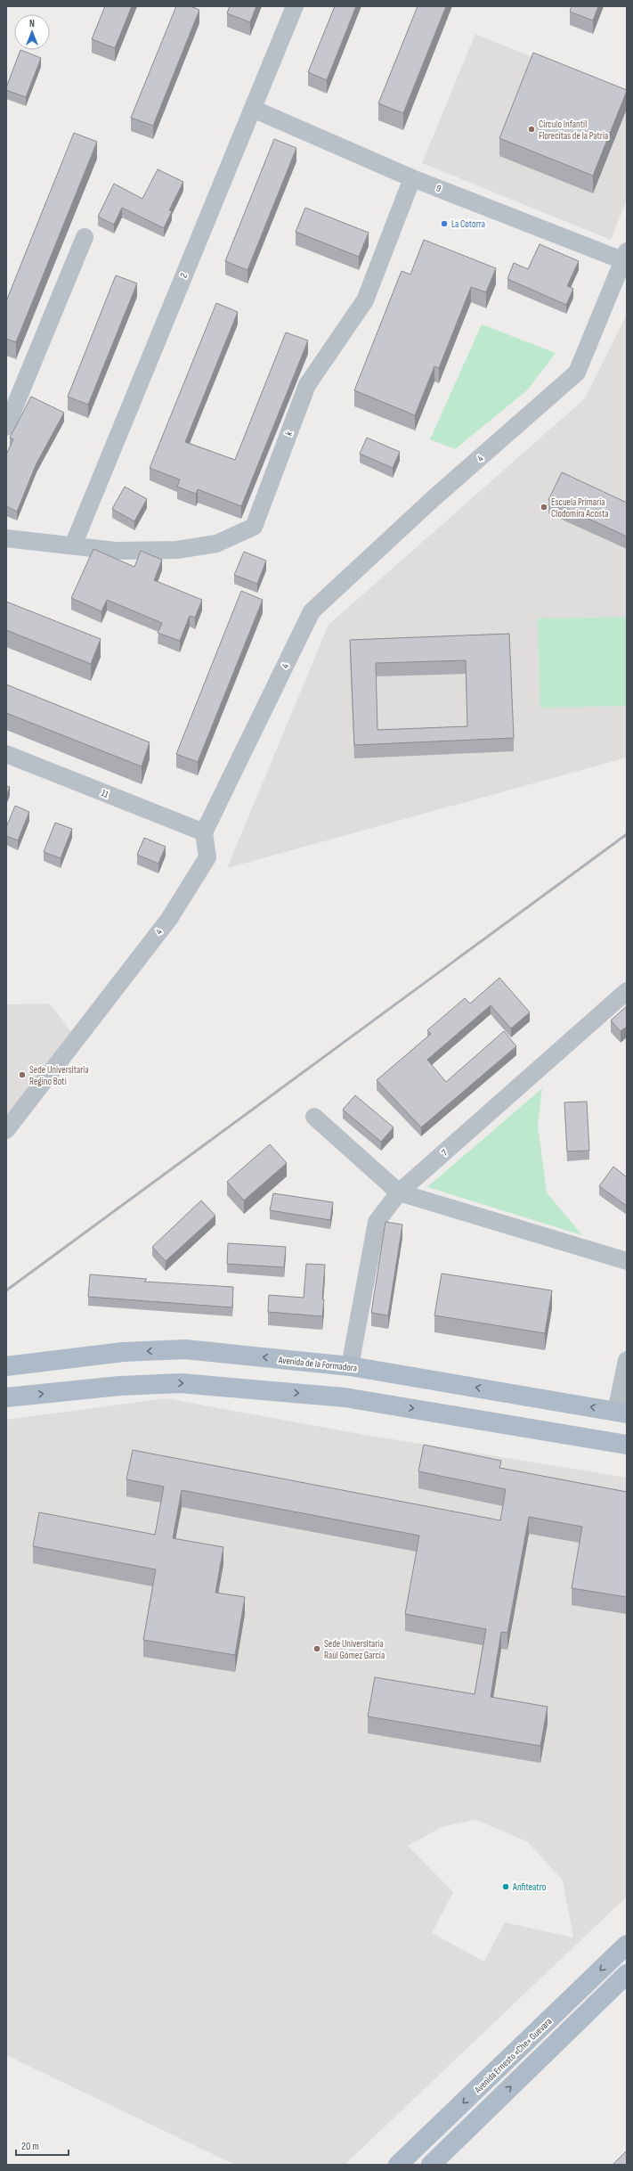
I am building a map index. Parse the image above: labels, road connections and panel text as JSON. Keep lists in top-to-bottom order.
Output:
{
  "streets": {
    "main road": ["Avenida de la Formadora", "Avenida Ernesto «Che» Guevara"],
    "street": [
      "9",
      "2",
      "k",
      "4",
      "11",
      "7"
    ]
  },
  "crossings": [
    ["9", "2"],
    ["9", "k"],
    ["9", "4"],
    ["2", "k"],
    ["4", "11"],
    ["7", "Avenida de la Formadora"]
  ],
  "places": [
    "Círculo Infantil Florecitas de la Patria",
    "La Cotorra",
    "Escuela Primaria Clodomira Acosta",
    "Sede Universitaria Regino Boti",
    "Sede Universitaria Raúl Gómez García",
    "Anfiteatro"
  ],
  "scale_bar": "20 m",
  "north": "top"
}
